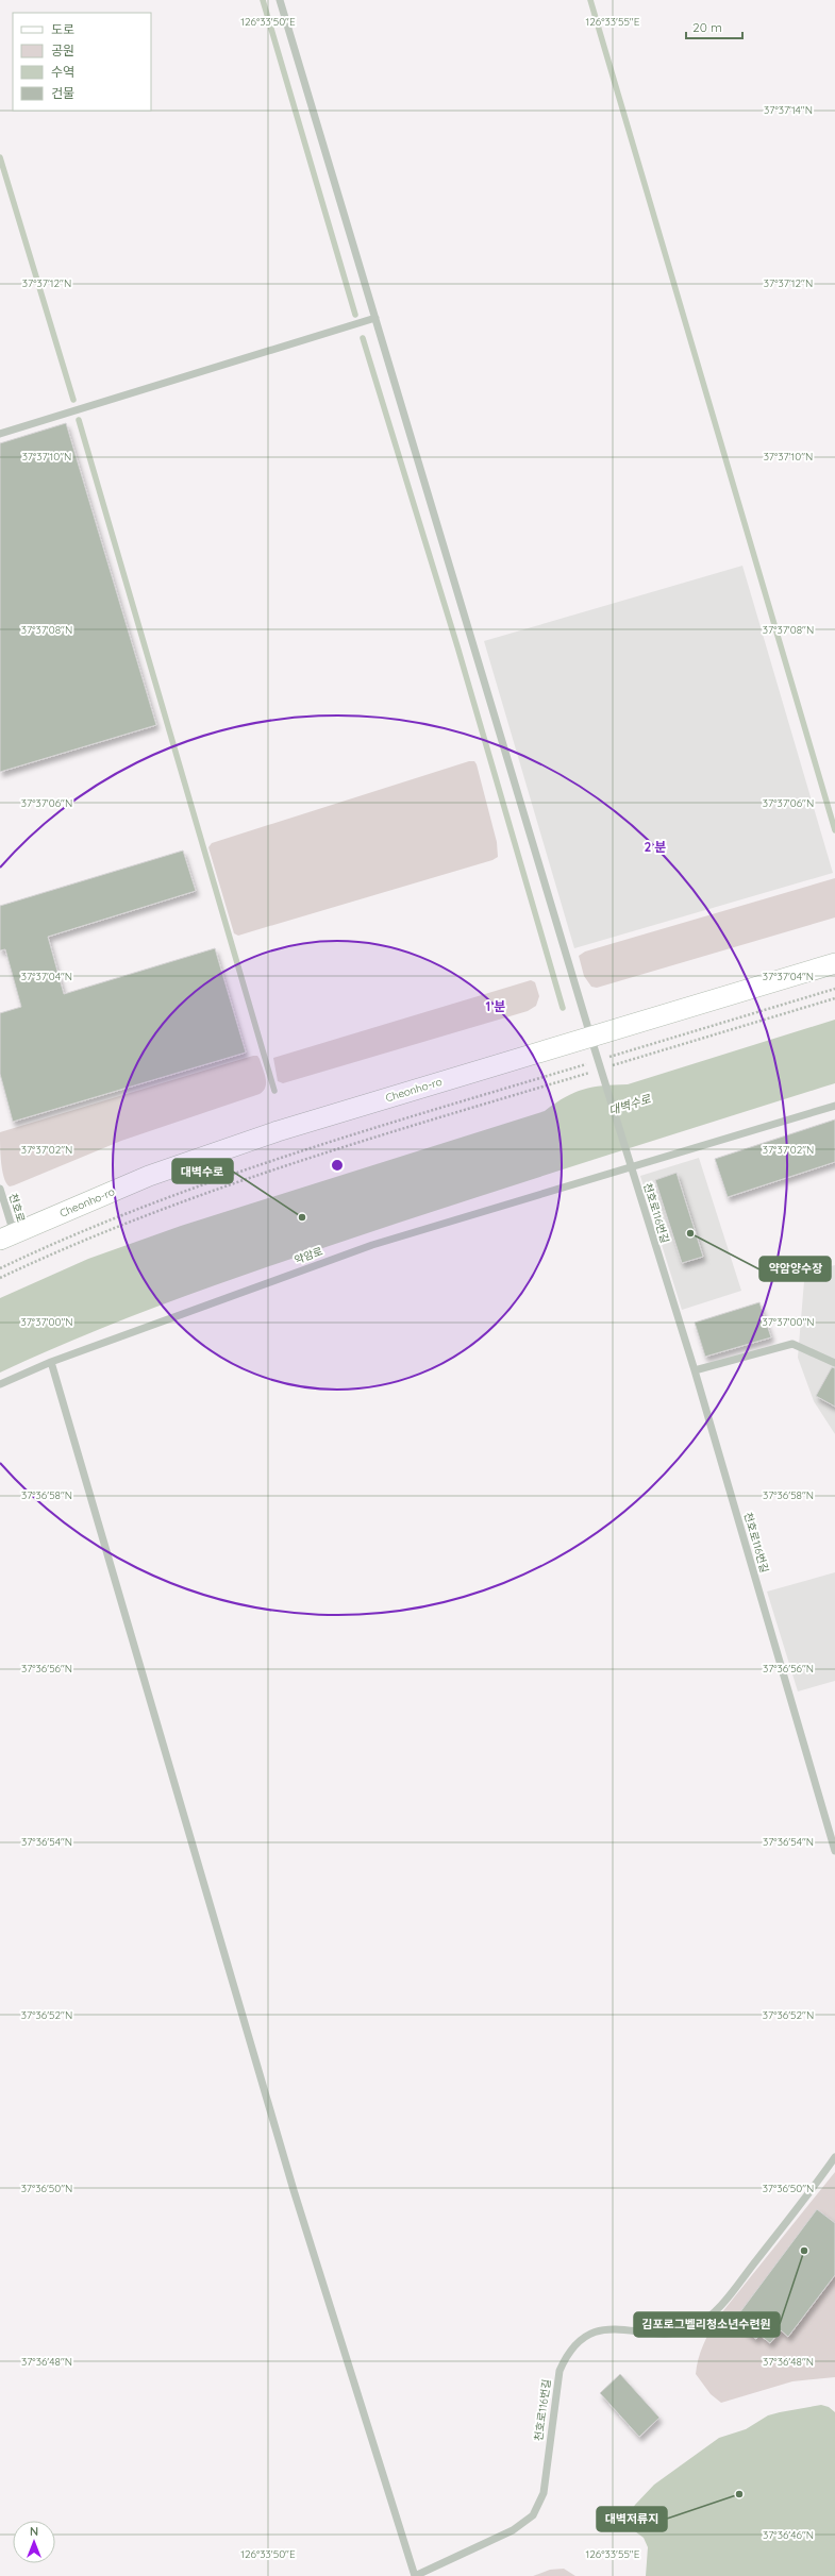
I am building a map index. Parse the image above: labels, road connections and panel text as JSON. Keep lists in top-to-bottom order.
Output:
{
  "streets": {
    "street": ["Cheonho-ro"],
    "lane": ["천호로", "천호로116번길", "약암로"]
  },
  "crossings": [
    ["Cheonho-ro", "천호로"],
    ["Cheonho-ro", "천호로116번길"],
    ["천호로116번길", "약암로"]
  ],
  "water": ["대벽수로"],
  "places": [
    "대벽수로",
    "약암양수장",
    "김포로그벨리청소년수련원",
    "대벽저류지"
  ],
  "legend": [
    "도로",
    "공원",
    "수역",
    "건물"
  ],
  "scale_bar": "20 m",
  "north": "top",
  "coordinates": [
    "126°33'50\"E",
    "126°33'55\"E",
    "37°37'14\"N",
    "37°37'12\"N",
    "37°37'10\"N",
    "37°37'08\"N",
    "37°37'06\"N",
    "37°37'04\"N",
    "37°37'02\"N",
    "37°37'00\"N",
    "37°36'58\"N",
    "37°36'56\"N",
    "37°36'54\"N",
    "37°36'52\"N",
    "37°36'50\"N",
    "37°36'48\"N",
    "37°36'46\"N"
  ],
  "rings": ["2 분", "1 분"]
}
